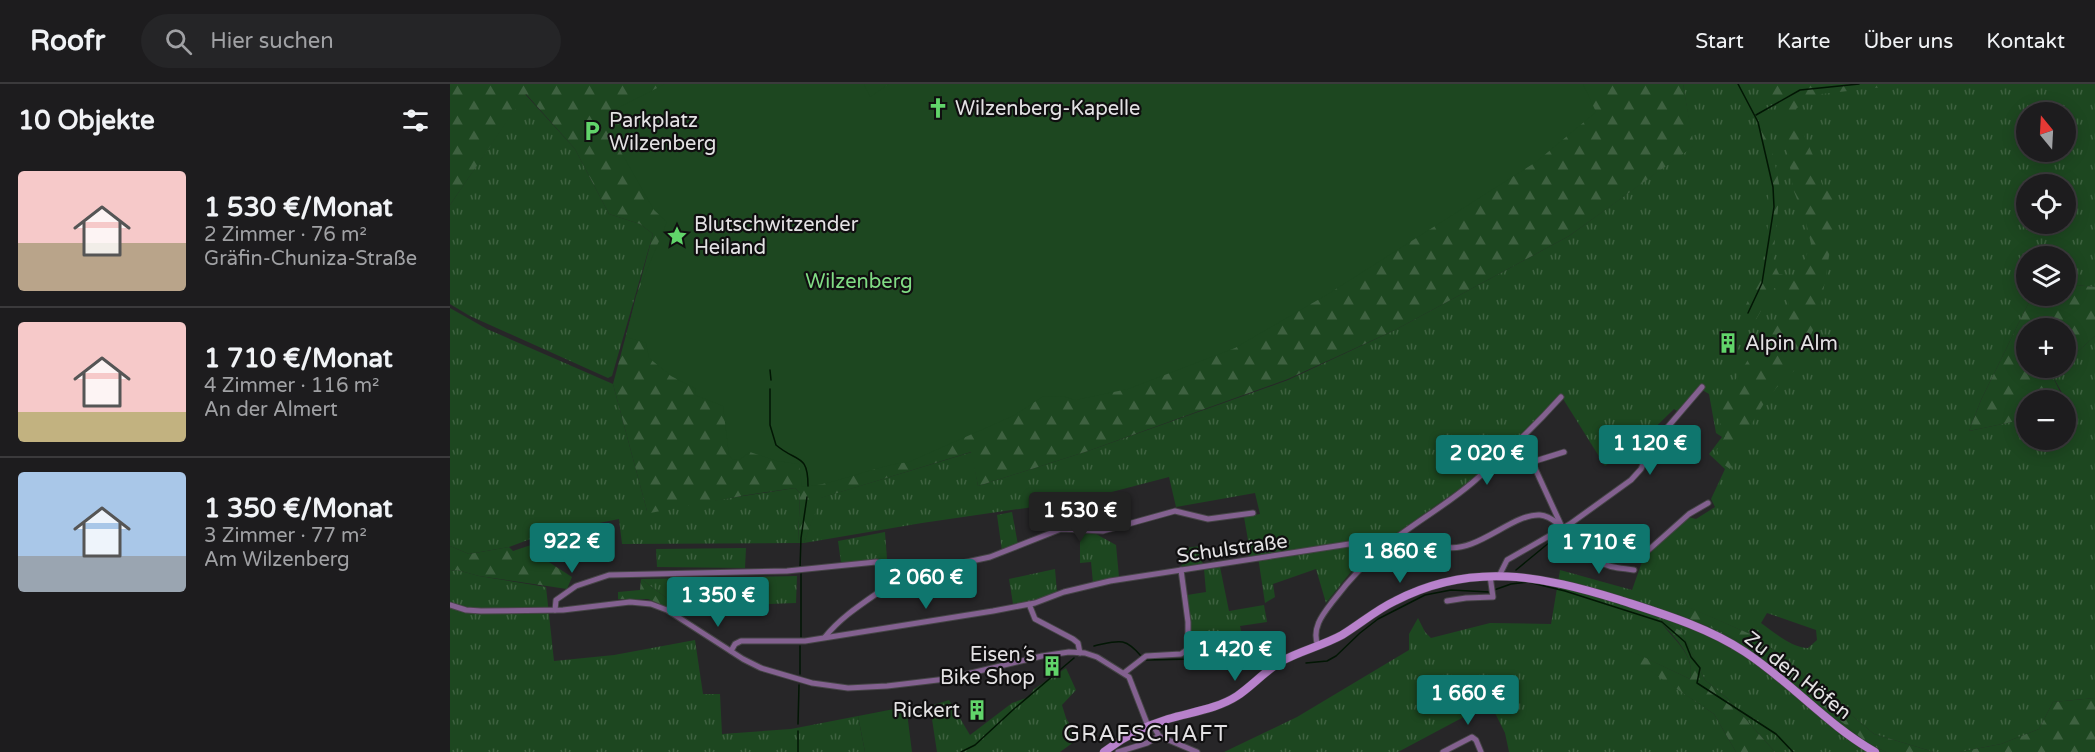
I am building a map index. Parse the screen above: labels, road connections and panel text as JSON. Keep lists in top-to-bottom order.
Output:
{
  "streets": {
    "street": ["Schulstraße", "Zu den Höfen"]
  },
  "districts": ["GRAFSCHAFT"],
  "parks": ["Wilzenberg"],
  "places": {
    "church": ["Wilzenberg-Kapelle"],
    "parking": ["Parkplatz Wilzenberg"],
    "place": ["Blutschwitzender Heiland"],
    "building": ["Alpin Alm", "Eisen´s Bike Shop", "Rickert"]
  },
  "north": "top",
  "page": {
    "header": "Roofr",
    "search": "Hier suchen",
    "nav": [
      "Start",
      "Karte",
      "Über uns",
      "Kontakt"
    ],
    "heading": "10 Objekte",
    "map_buttons": ["+", "−"],
    "list": [
      {
        "name": "1 530 €/Monat",
        "note": "2 Zimmer · 76 m² · Gräfin-Chuniza-Straße"
      },
      {
        "name": "1 710 €/Monat",
        "note": "4 Zimmer · 116 m² · An der Almert"
      },
      {
        "name": "1 350 €/Monat",
        "note": "3 Zimmer · 77 m² · Am Wilzenberg"
      }
    ],
    "price": [
      "1 120 €",
      "2 020 €",
      "1 530 €",
      "922 €",
      "1 710 €",
      "1 860 €",
      "2 060 €",
      "1 350 €",
      "1 420 €",
      "1 660 €"
    ]
  }
}
